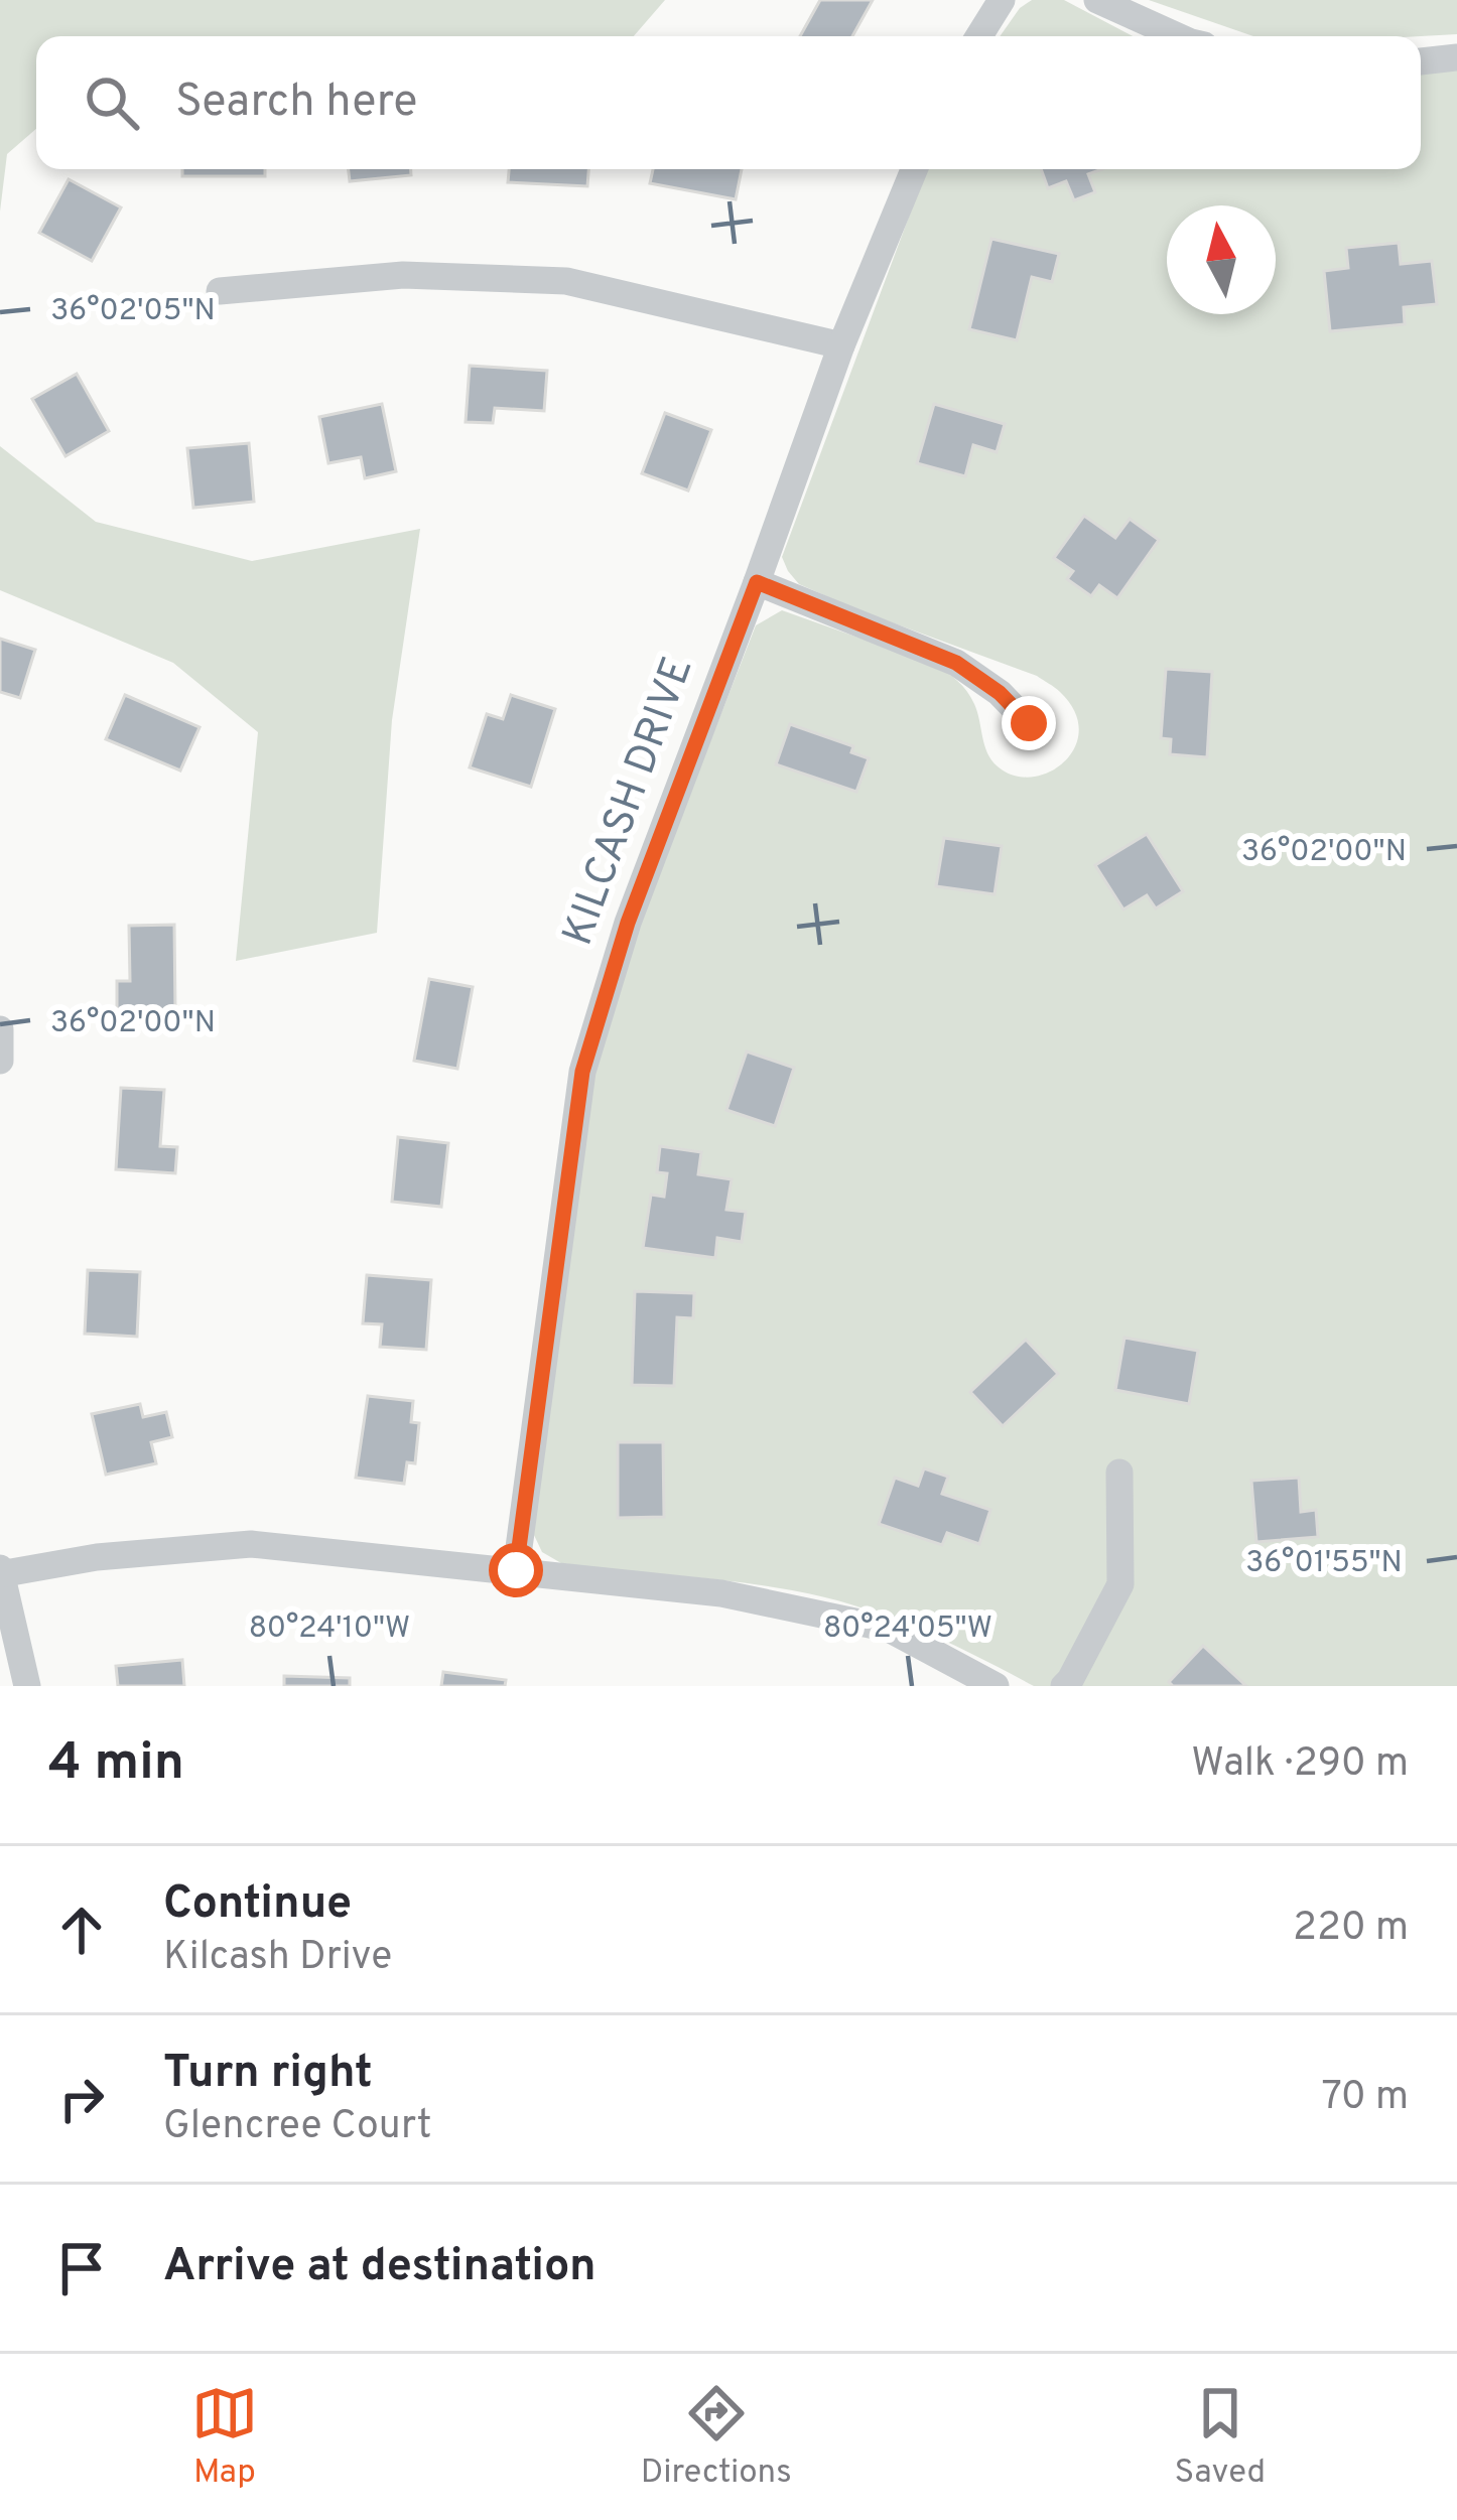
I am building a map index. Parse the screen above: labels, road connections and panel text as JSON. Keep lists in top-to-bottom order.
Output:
{
  "streets": {
    "street": ["KILCASH DRIVE"]
  },
  "north": "top",
  "page": {
    "search": "Search here",
    "heading": ["4 min", "Walk · 290 m"],
    "list": [
      ["Continue", "Kilcash Drive", "220 m"],
      ["Turn right", "Glencree Court", "70 m"],
      "Arrive at destination"
    ],
    "nav": ["Map", "Directions", "Saved"]
  },
  "coordinates": [
    "36°02'05\"N",
    "36°02'00\"N",
    "36°01'55\"N",
    "80°24'10\"W",
    "80°24'05\"W"
  ]
}
